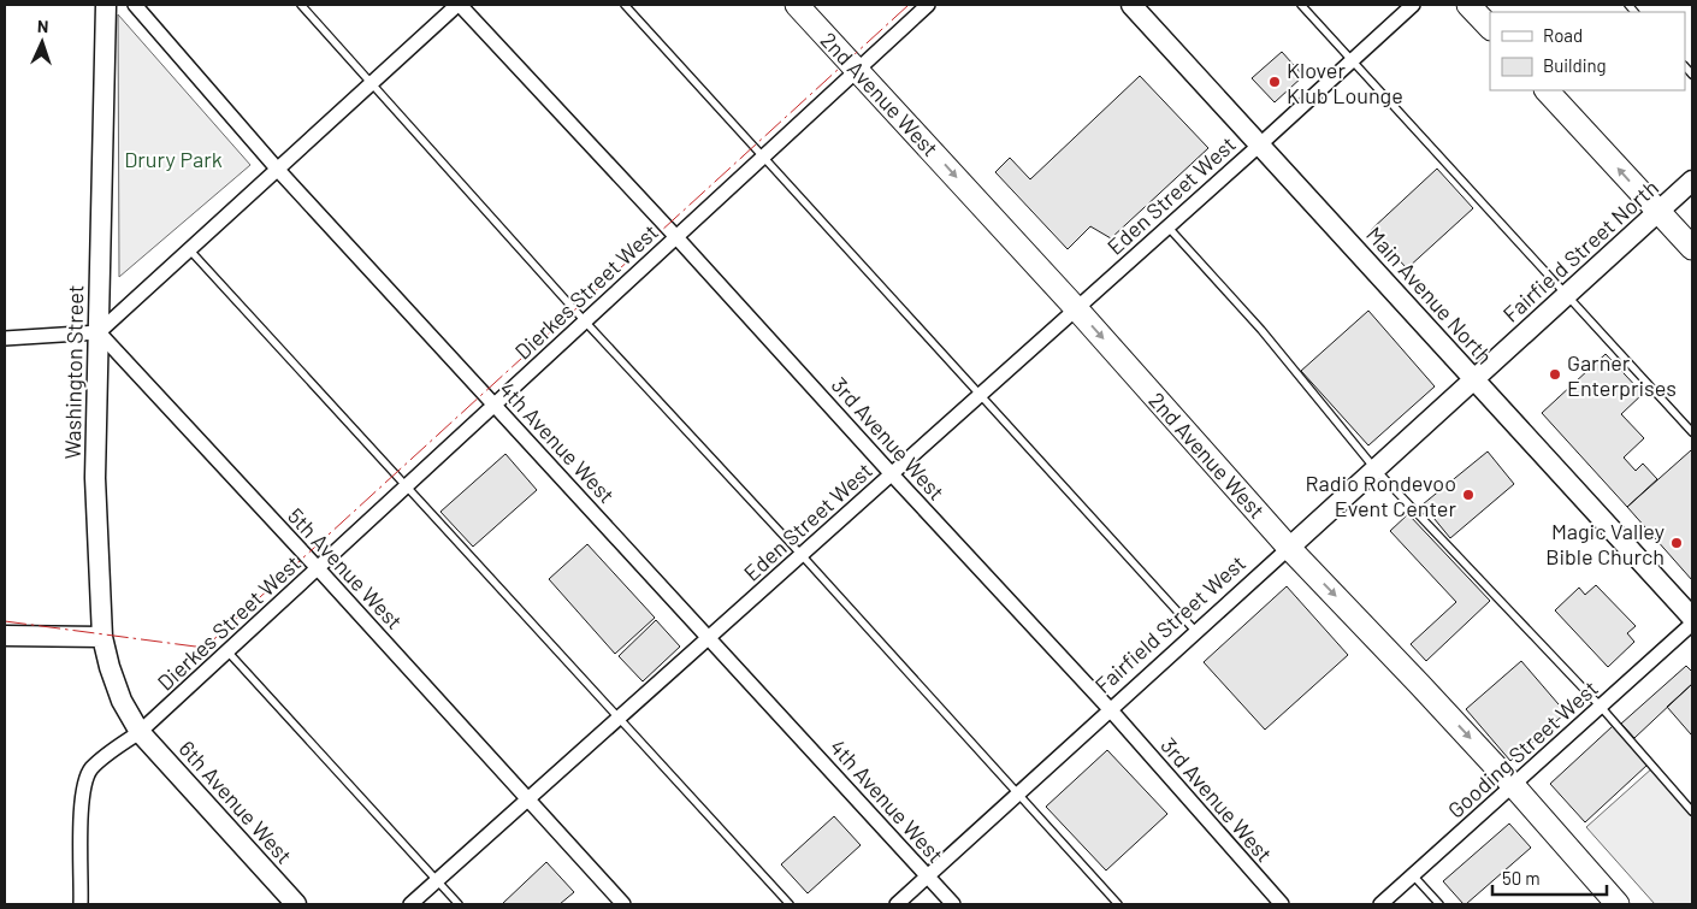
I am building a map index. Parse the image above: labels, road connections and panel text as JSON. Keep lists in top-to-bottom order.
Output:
{
  "streets": {
    "main road": ["2nd Avenue West"],
    "street": [
      "Eden Street West",
      "Fairfield Street North",
      "Dierkes Street West",
      "Main Avenue North",
      "Washington Street",
      "3rd Avenue West",
      "4th Avenue West",
      "5th Avenue West",
      "Fairfield Street West",
      "Gooding Street West",
      "6th Avenue West"
    ]
  },
  "crossings": [
    ["2nd Avenue West", "Eden Street West"],
    ["2nd Avenue West", "Dierkes Street West"],
    ["2nd Avenue West", "Fairfield Street West"],
    ["2nd Avenue West", "Gooding Street West"],
    ["Eden Street West", "Main Avenue North"],
    ["Eden Street West", "3rd Avenue West"],
    ["Eden Street West", "4th Avenue West"],
    ["Eden Street West", "5th Avenue West"],
    ["Fairfield Street North", "Main Avenue North"],
    ["Fairfield Street North", "Fairfield Street West"],
    ["Dierkes Street West", "Washington Street"],
    ["Dierkes Street West", "3rd Avenue West"],
    ["Dierkes Street West", "4th Avenue West"],
    ["Dierkes Street West", "5th Avenue West"],
    ["Dierkes Street West", "6th Avenue West"],
    ["Main Avenue North", "Fairfield Street West"],
    ["Washington Street", "5th Avenue West"],
    ["Washington Street", "6th Avenue West"],
    ["3rd Avenue West", "Fairfield Street West"],
    ["4th Avenue West", "Fairfield Street West"]
  ],
  "one_way": ["2nd Avenue West"],
  "parks": ["Drury Park"],
  "places": [
    "Klover Klub Lounge",
    "Garner Enterprises",
    "Radio Rondevoo Event Center",
    "Magic Valley Bible Church"
  ],
  "legend": ["Road", "Building"],
  "scale_bar": "50 m",
  "north": "top"
}
